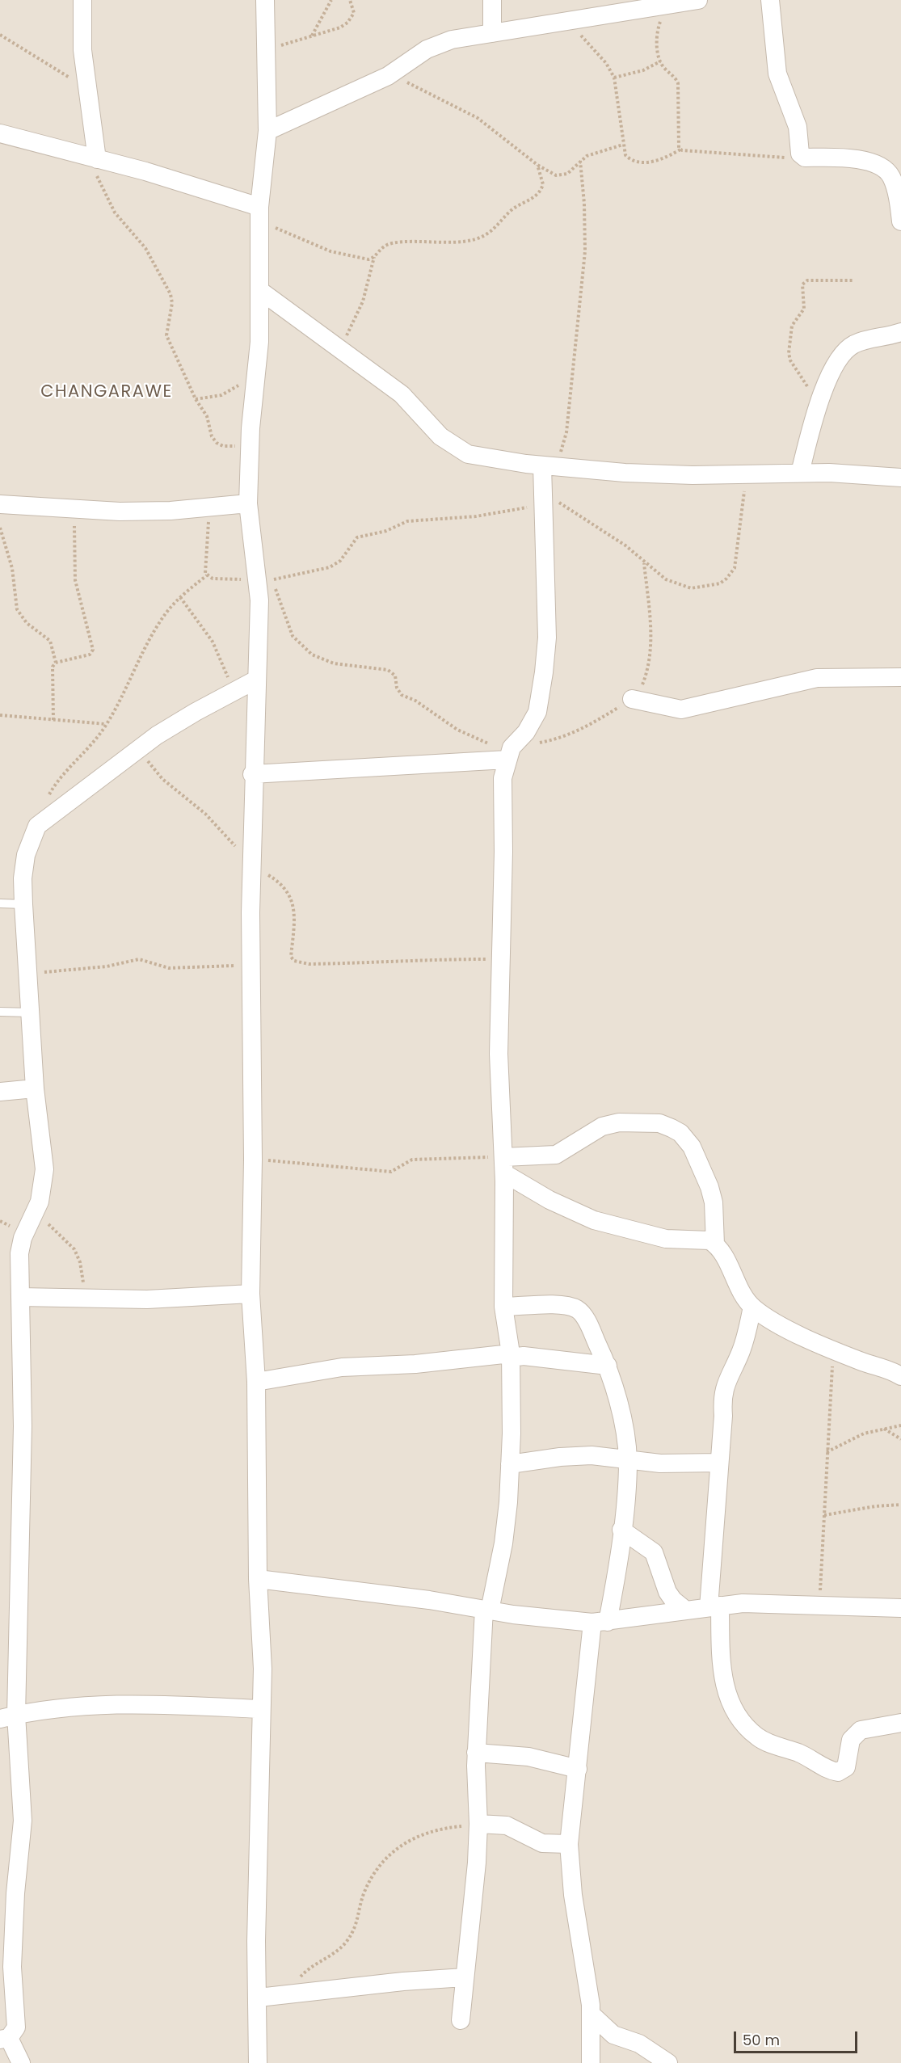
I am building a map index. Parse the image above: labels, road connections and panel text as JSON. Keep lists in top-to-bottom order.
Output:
{
  "districts": ["CHANGARAWE"],
  "scale_bar": "50 m"
}
